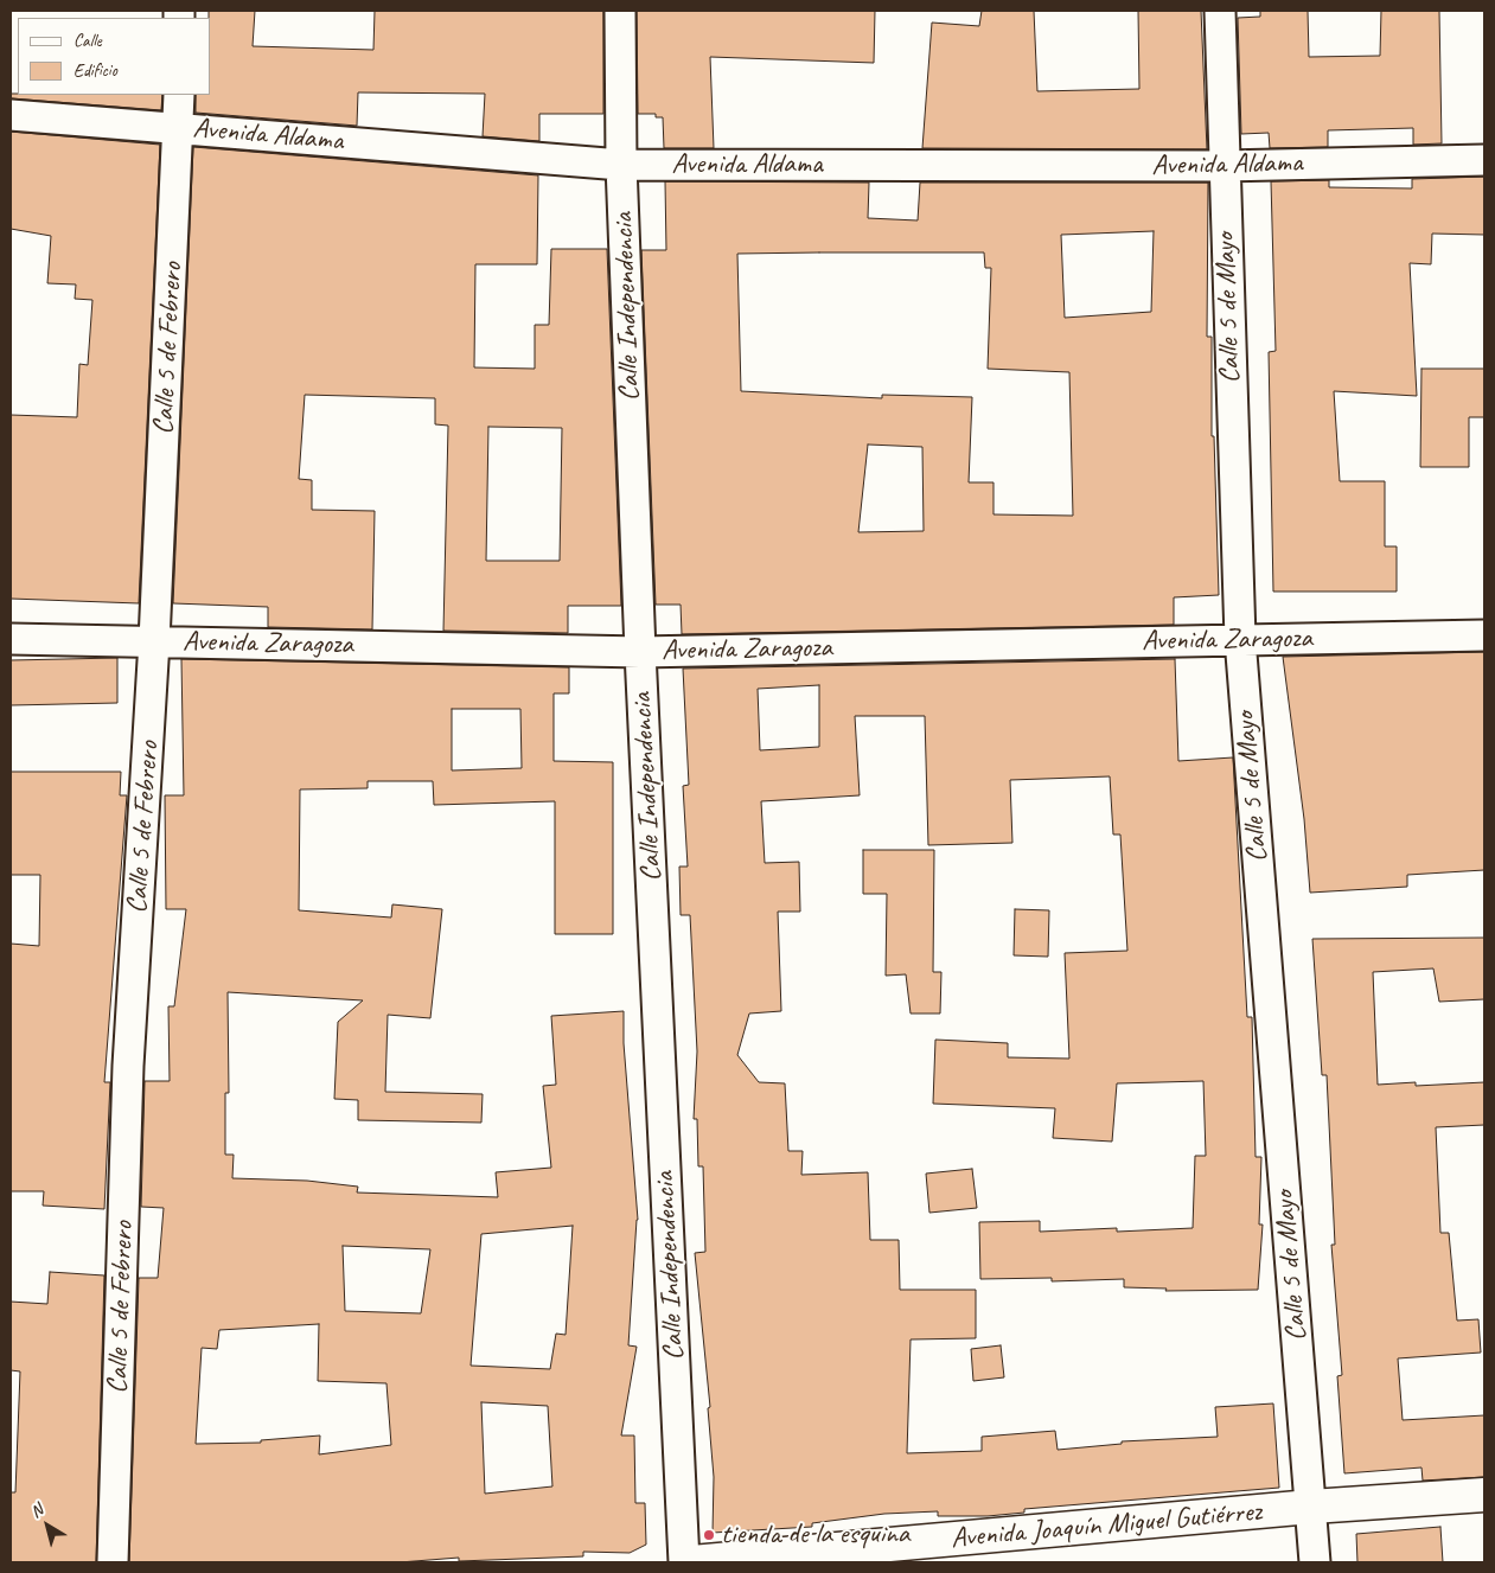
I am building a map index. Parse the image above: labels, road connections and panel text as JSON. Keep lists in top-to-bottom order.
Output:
{
  "streets": {
    "street": [
      "Avenida Aldama",
      "Calle Independencia",
      "Calle 5 de Mayo",
      "Calle 5 de Febrero",
      "Avenida Zaragoza",
      "Avenida Joaquín Miguel Gutiérrez"
    ]
  },
  "crossings": [
    ["Avenida Aldama", "Calle Independencia"],
    ["Avenida Aldama", "Calle 5 de Mayo"],
    ["Avenida Aldama", "Calle 5 de Febrero"],
    ["Calle Independencia", "Avenida Zaragoza"],
    ["Calle 5 de Mayo", "Avenida Zaragoza"],
    ["Calle 5 de Mayo", "Avenida Joaquín Miguel Gutiérrez"],
    ["Calle 5 de Febrero", "Avenida Zaragoza"]
  ],
  "places": ["tienda de la esquina"],
  "legend": ["Calle", "Edificio"],
  "north": "top left"
}
